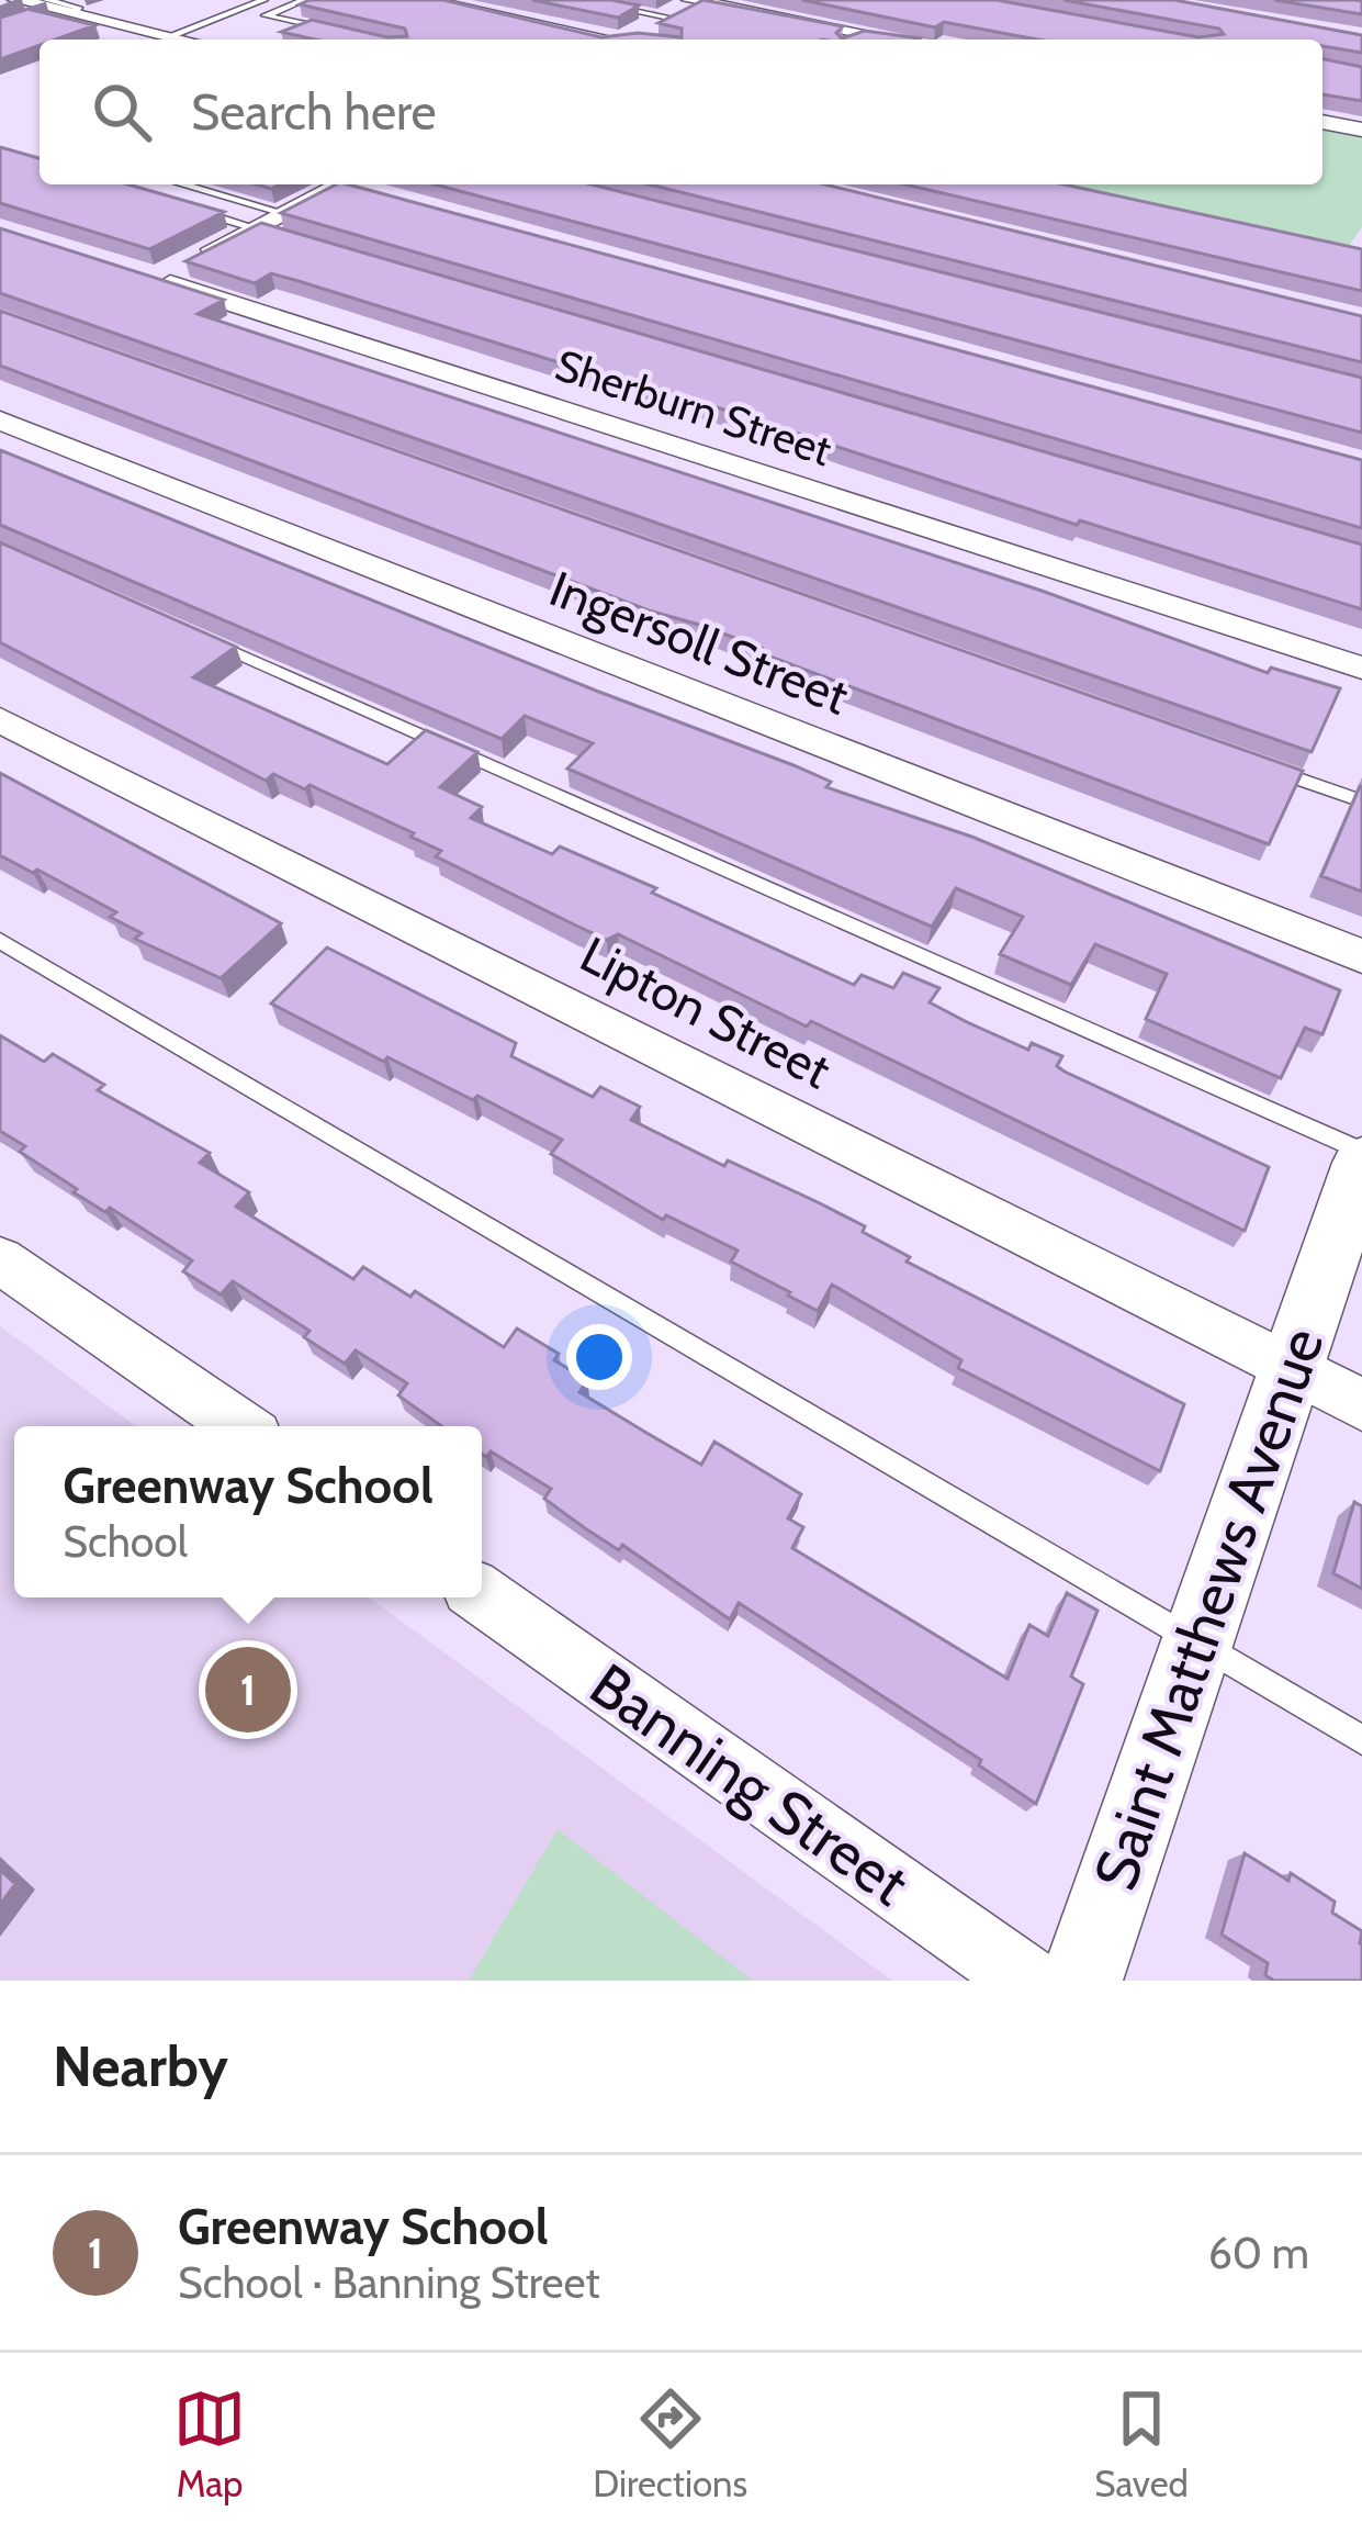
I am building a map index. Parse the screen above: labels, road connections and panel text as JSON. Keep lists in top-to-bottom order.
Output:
{
  "streets": {
    "street": [
      "Sherburn Street",
      "Ingersoll Street",
      "Lipton Street",
      "Saint Matthews Avenue",
      "Banning Street"
    ]
  },
  "crossings": [
    ["Lipton Street", "Saint Matthews Avenue"]
  ],
  "page": {
    "search": "Search here",
    "popup": ["Greenway School", "School"],
    "pins": "1",
    "heading": "Nearby",
    "list": [
      {
        "mark": "1",
        "name": "Greenway School",
        "note": "School · Banning Street",
        "value": "60 m"
      }
    ],
    "nav": ["Map", "Directions", "Saved"]
  }
}
